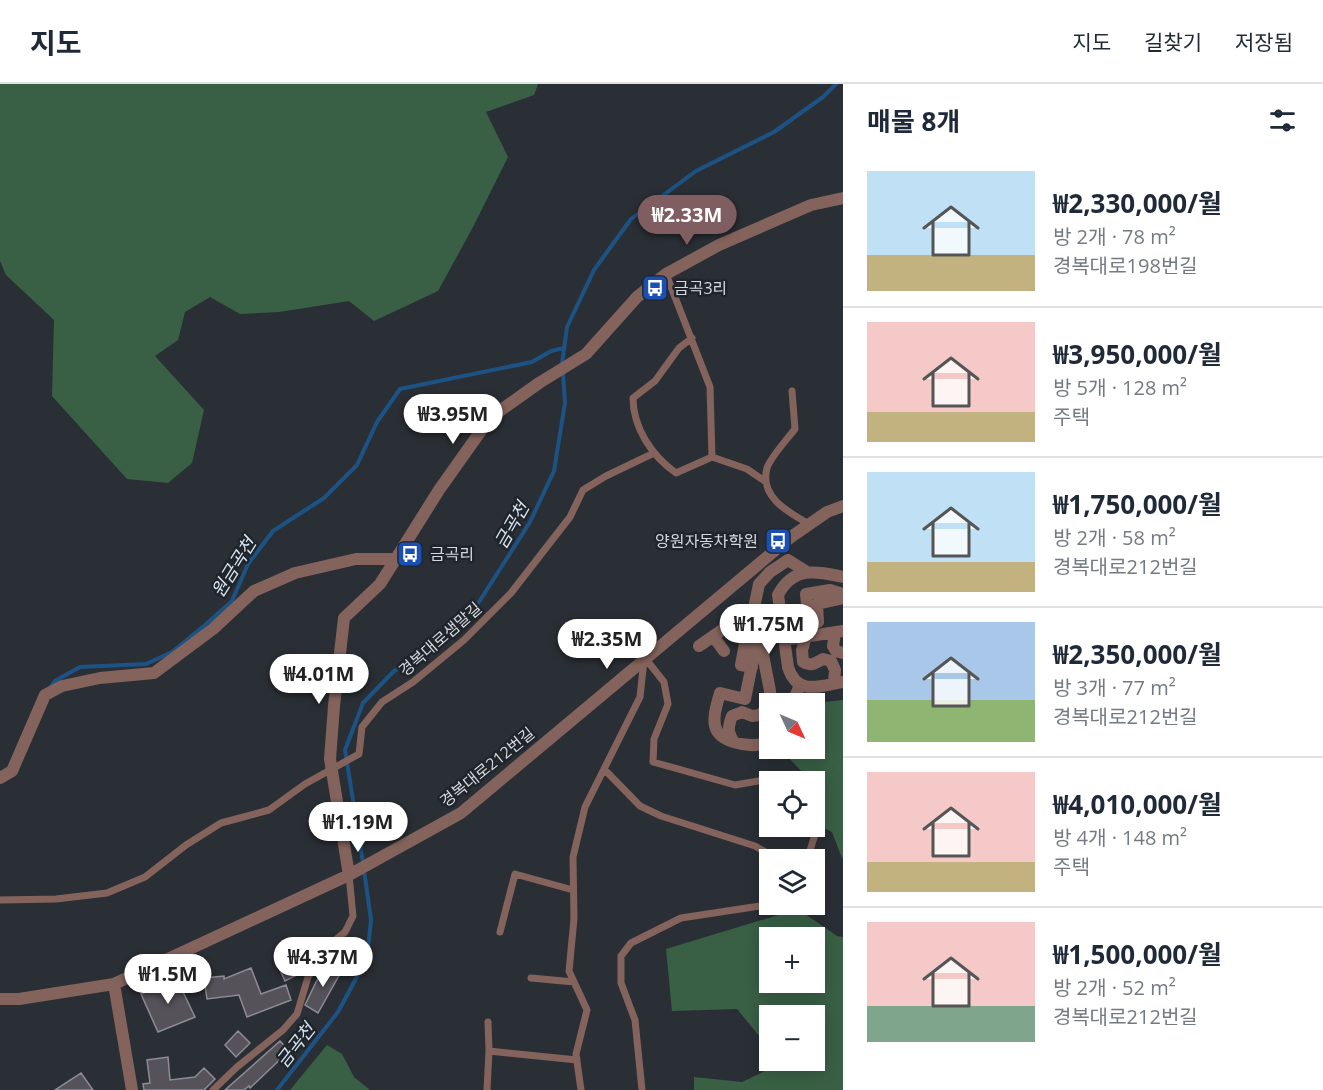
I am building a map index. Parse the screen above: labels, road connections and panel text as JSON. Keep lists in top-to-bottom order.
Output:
{
  "streets": {
    "street": ["경복대로212번길"],
    "lane": ["경복대로샘말길"]
  },
  "water": ["금곡천", "원금곡천"],
  "places": {
    "bus stop": ["금곡3리", "양원자동차학원", "금곡리"]
  },
  "north": "bottom right",
  "page": {
    "header": "지도",
    "nav": ["지도", "길찾기", "저장됨"],
    "heading": "매물 8개",
    "list": [
      {
        "name": "₩2,330,000/월",
        "note": "방 2개 · 78 m² · 경복대로198번길"
      },
      {
        "name": "₩3,950,000/월",
        "note": "방 5개 · 128 m² · 주택"
      },
      {
        "name": "₩1,750,000/월",
        "note": "방 2개 · 58 m² · 경복대로212번길"
      },
      {
        "name": "₩2,350,000/월",
        "note": "방 3개 · 77 m² · 경복대로212번길"
      },
      {
        "name": "₩4,010,000/월",
        "note": "방 4개 · 148 m² · 주택"
      },
      {
        "name": "₩1,500,000/월",
        "note": "방 2개 · 52 m² · 경복대로212번길"
      }
    ],
    "price": [
      "₩2.33M",
      "₩3.95M",
      "₩1.75M",
      "₩2.35M",
      "₩4.01M",
      "₩1.19M",
      "₩4.37M",
      "₩1.5M"
    ],
    "map_buttons": ["+", "−"]
  }
}
